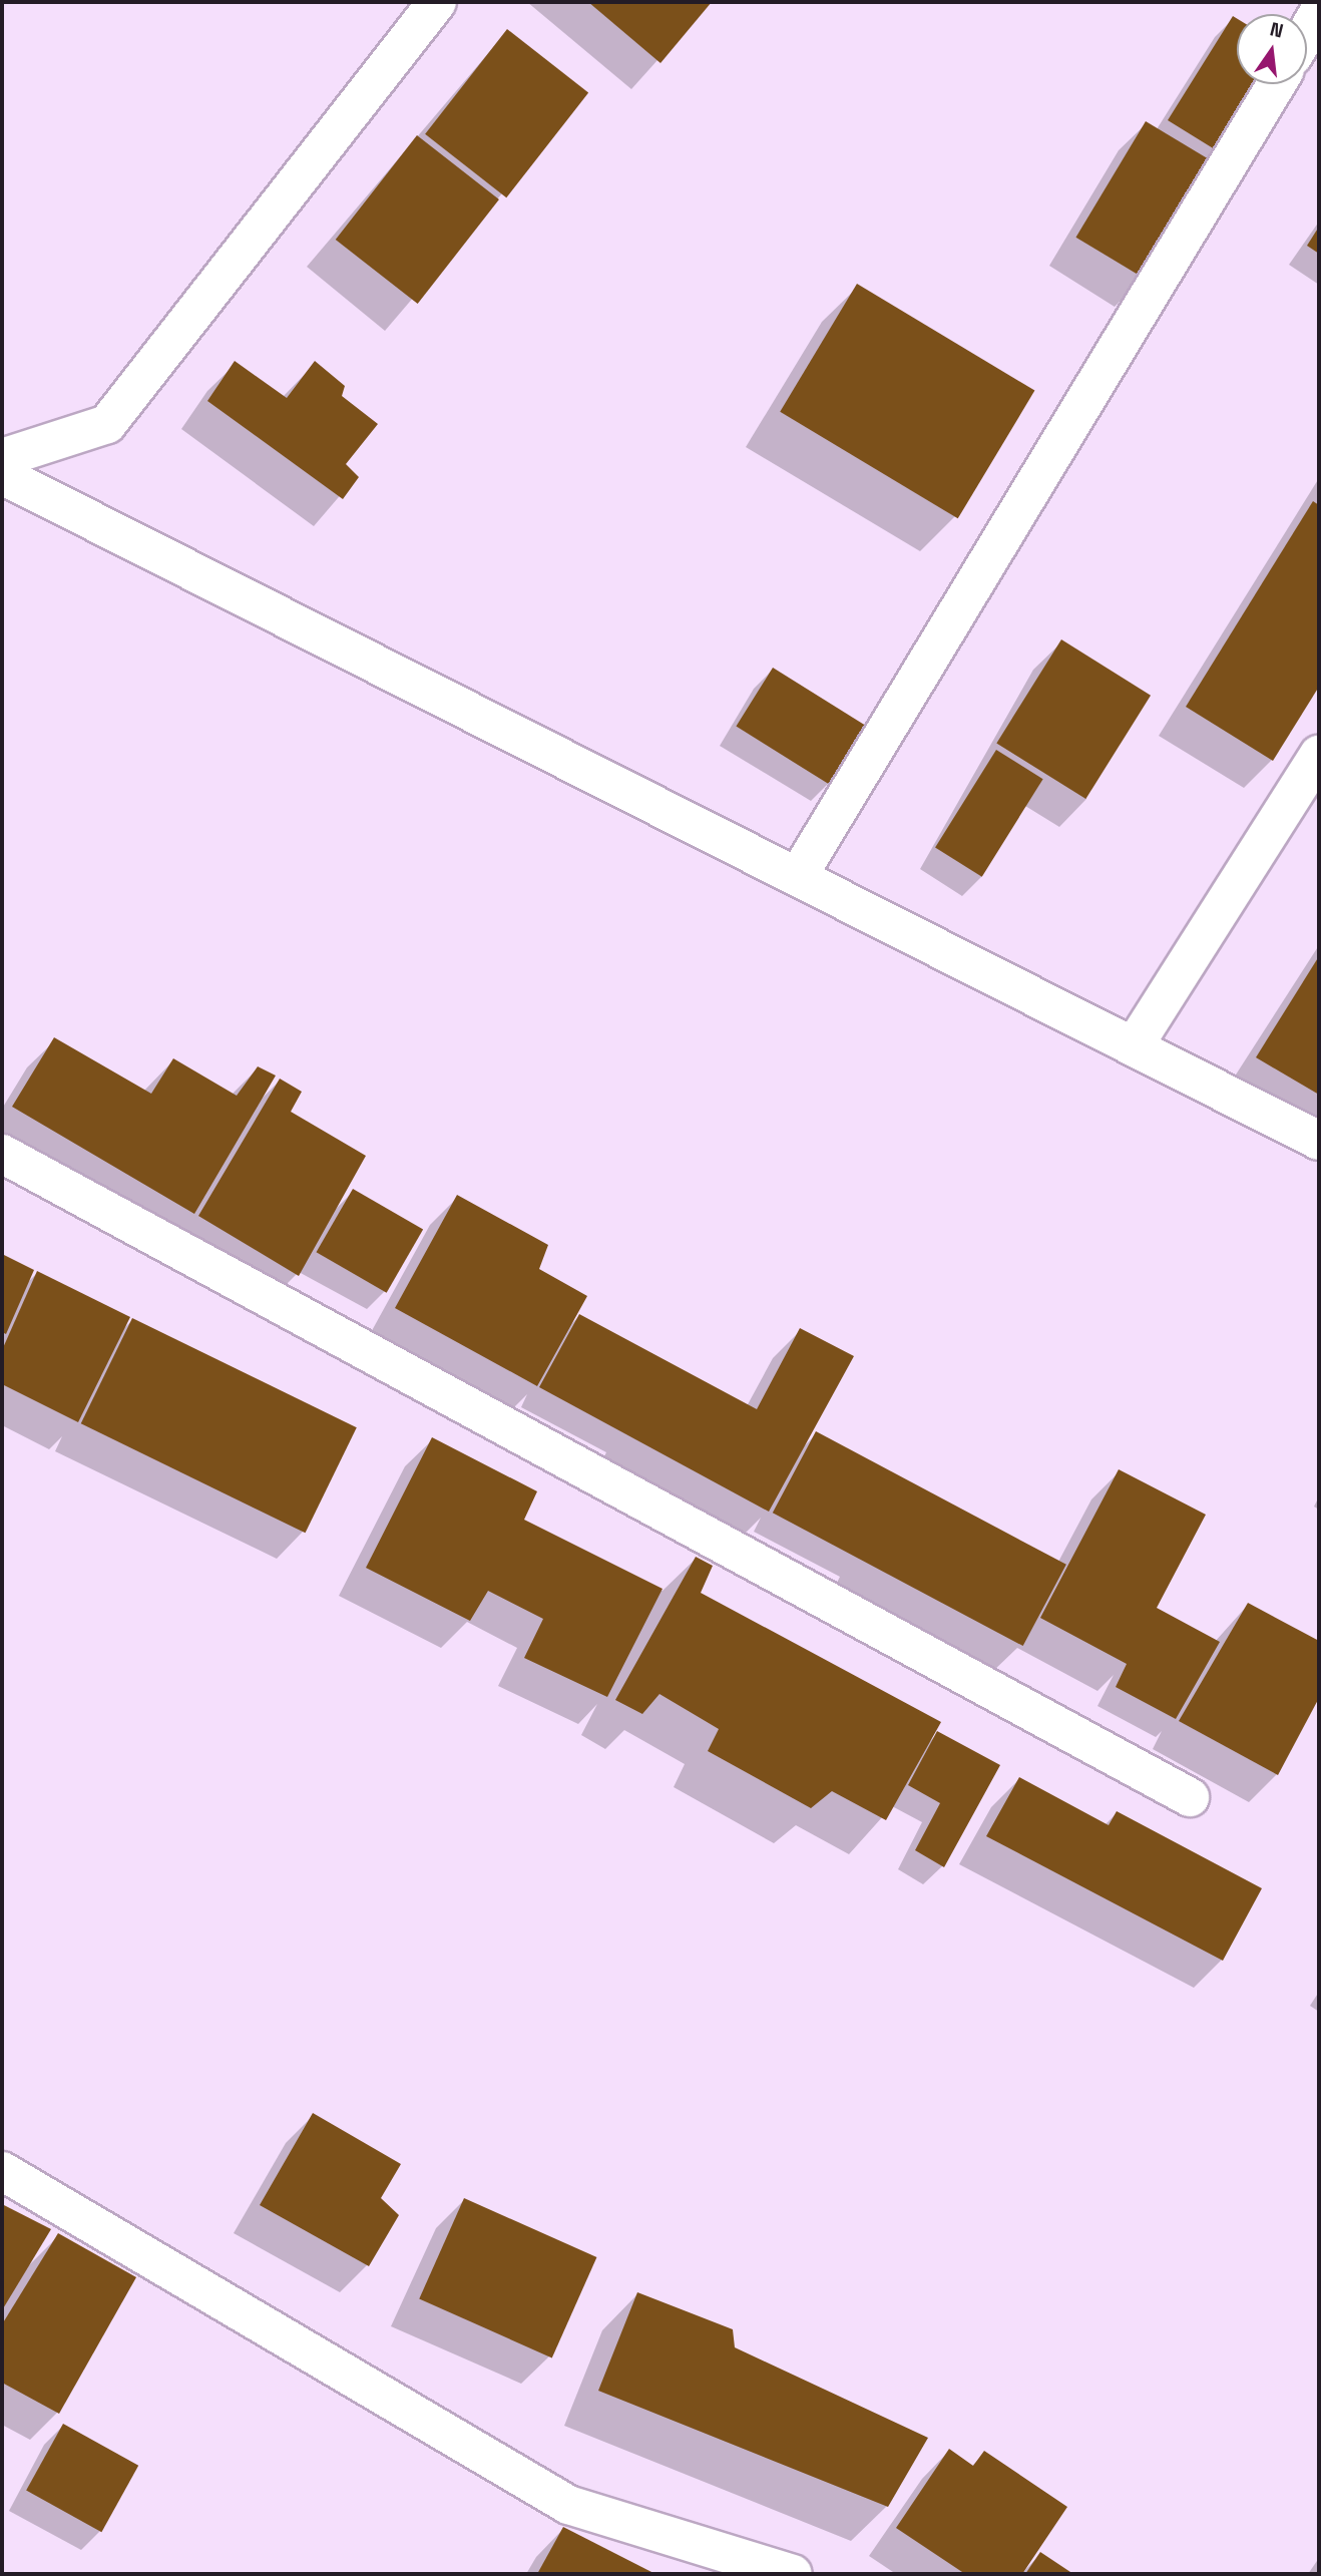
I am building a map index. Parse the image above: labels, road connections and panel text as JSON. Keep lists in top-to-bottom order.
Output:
{
  "north": "top"
}
